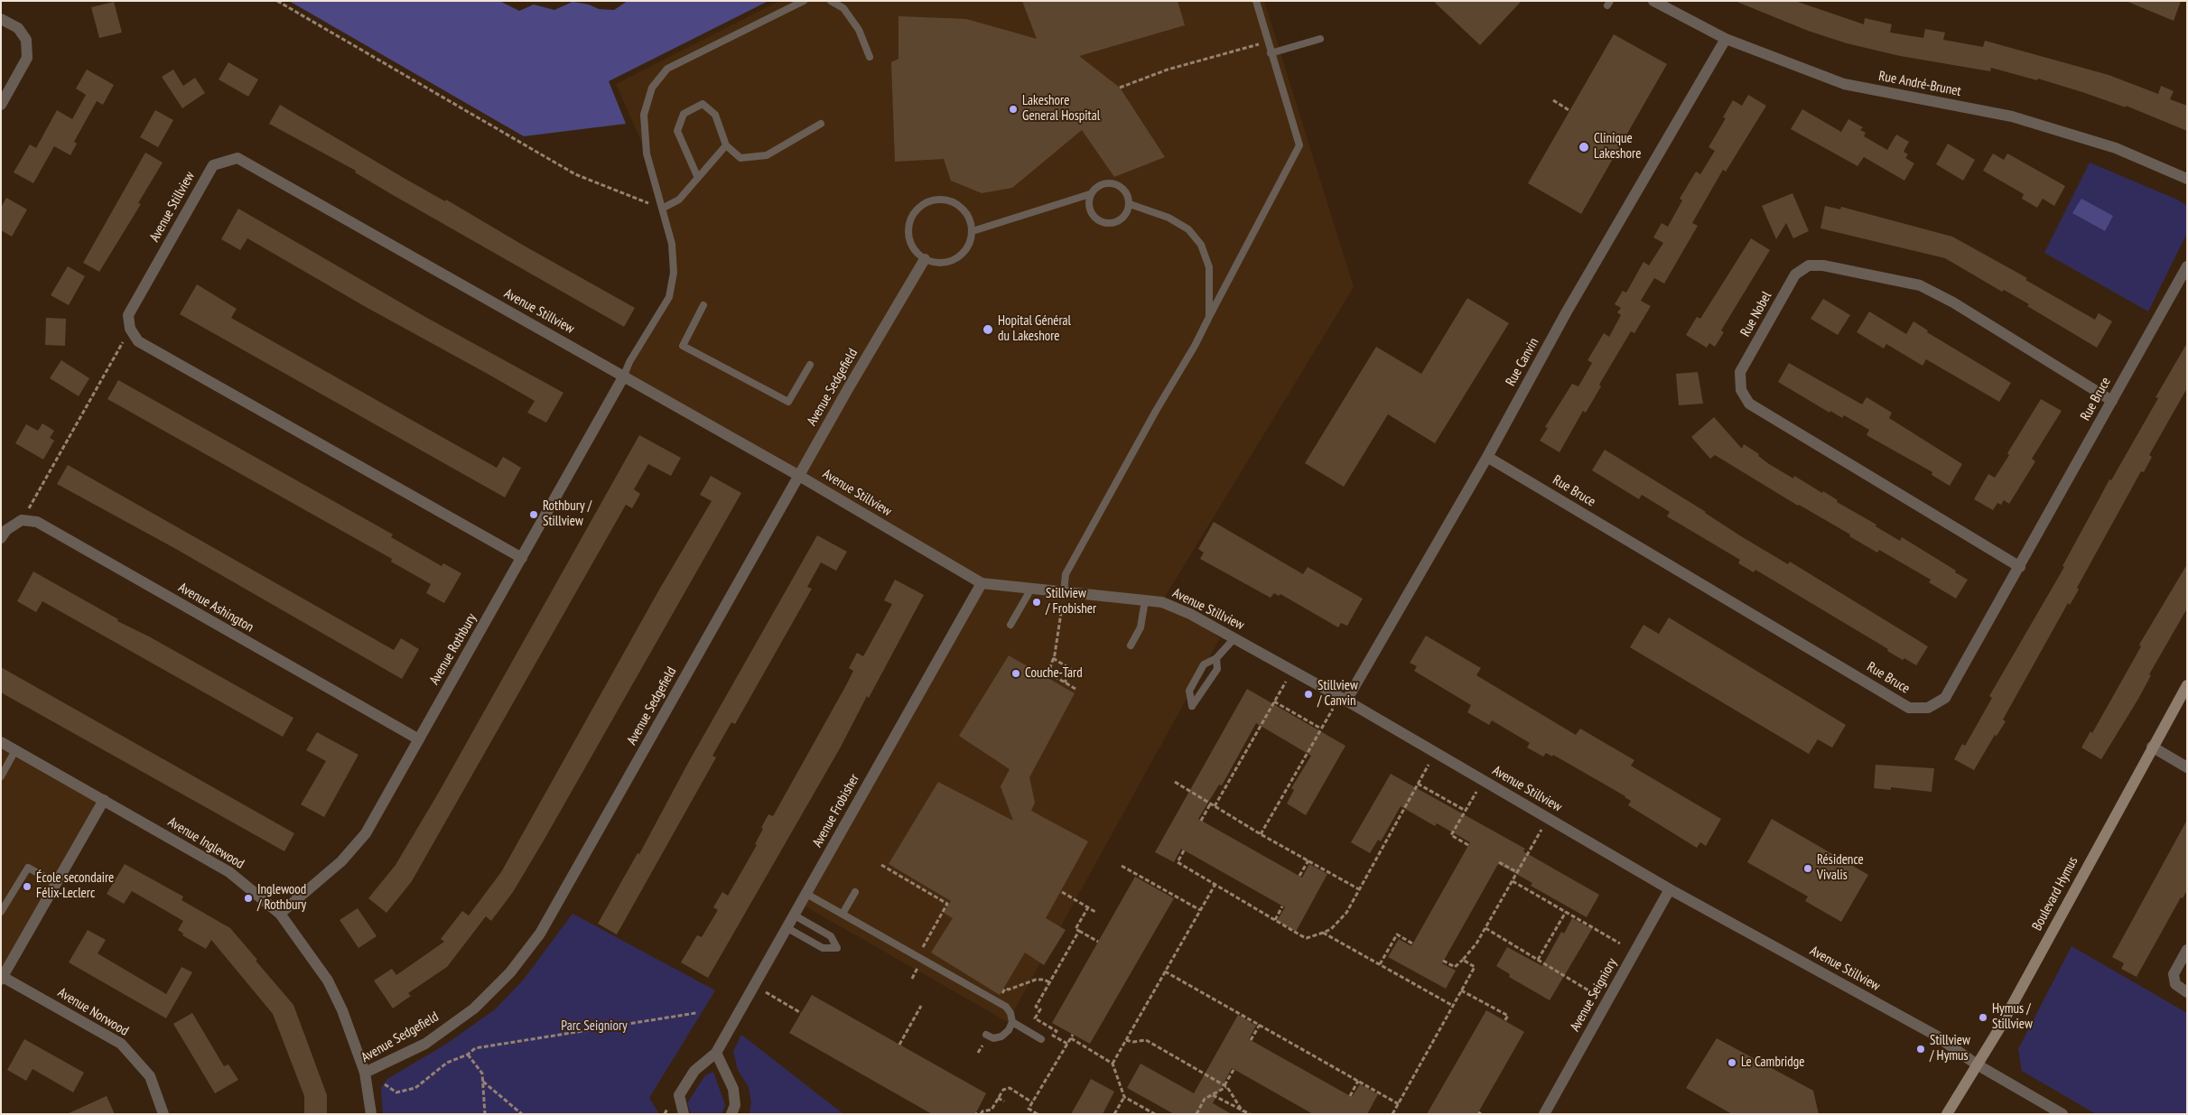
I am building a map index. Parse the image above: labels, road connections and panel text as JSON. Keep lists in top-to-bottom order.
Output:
{
  "streets": {
    "street": [
      "Rue André-Brunet",
      "Avenue Stillview",
      "Rue Nobel",
      "Rue Canvin",
      "Avenue Sedgefield",
      "Rue Bruce",
      "Avenue Ashington",
      "Avenue Rothbury",
      "Avenue Frobisher",
      "Avenue Inglewood",
      "Boulevard Hymus",
      "Avenue Seigniory",
      "Avenue Norwood"
    ]
  },
  "crossings": [
    ["Rue André-Brunet", "Rue Canvin"],
    ["Avenue Stillview", "Rue Canvin"],
    ["Avenue Stillview", "Avenue Sedgefield"],
    ["Avenue Stillview", "Avenue Rothbury"],
    ["Avenue Stillview", "Avenue Frobisher"],
    ["Avenue Stillview", "Boulevard Hymus"],
    ["Avenue Stillview", "Avenue Seigniory"],
    ["Rue Nobel", "Rue Bruce"],
    ["Rue Canvin", "Rue Bruce"],
    ["Avenue Sedgefield", "Avenue Inglewood"],
    ["Avenue Ashington", "Avenue Rothbury"],
    ["Avenue Rothbury", "Avenue Inglewood"]
  ],
  "parks": ["Parc Seigniory"],
  "places": [
    "Lakeshore General Hospital",
    "Clinique Lakeshore",
    "Hopital Général du Lakeshore",
    "Rothbury / Stillview",
    "Stillview / Frobisher",
    "Couche-Tard",
    "Stillview / Canvin",
    "Résidence Vivalis",
    "École secondaire Félix-Leclerc",
    "Inglewood / Rothbury",
    "Hymus / Stillview",
    "Stillview / Hymus",
    "Le Cambridge"
  ]
}
